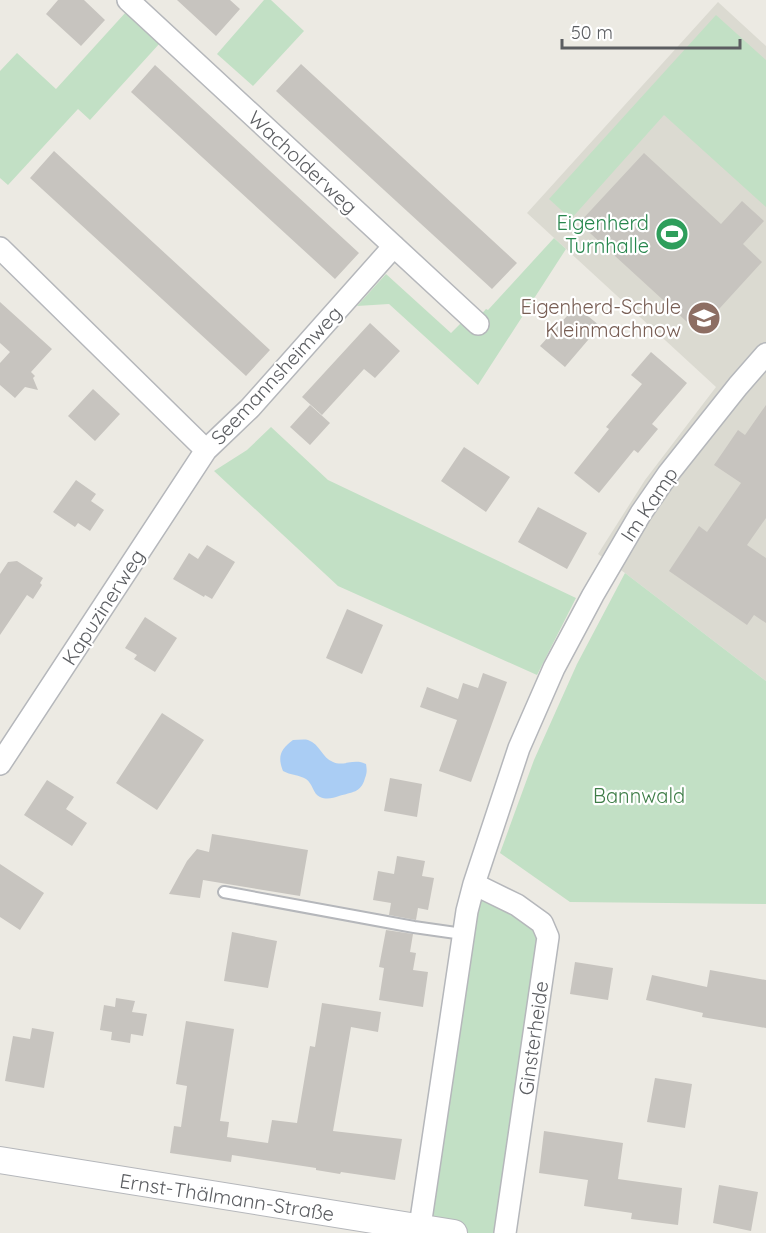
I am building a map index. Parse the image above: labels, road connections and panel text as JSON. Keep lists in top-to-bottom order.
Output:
{
  "streets": {
    "street": [
      "Wacholderweg",
      "Seemannsheimweg",
      "Im Kamp",
      "Kapuzinerweg",
      "Ginsterheide",
      "Ernst-Thälmann-Straße"
    ]
  },
  "crossings": [
    ["Wacholderweg", "Seemannsheimweg"],
    ["Seemannsheimweg", "Kapuzinerweg"],
    ["Im Kamp", "Ginsterheide"]
  ],
  "parks": ["Bannwald"],
  "places": {
    "sports": ["Eigenherd Turnhalle"],
    "school or university": ["Eigenherd-Schule Kleinmachnow"]
  },
  "scale_bar": "50 m"
}
